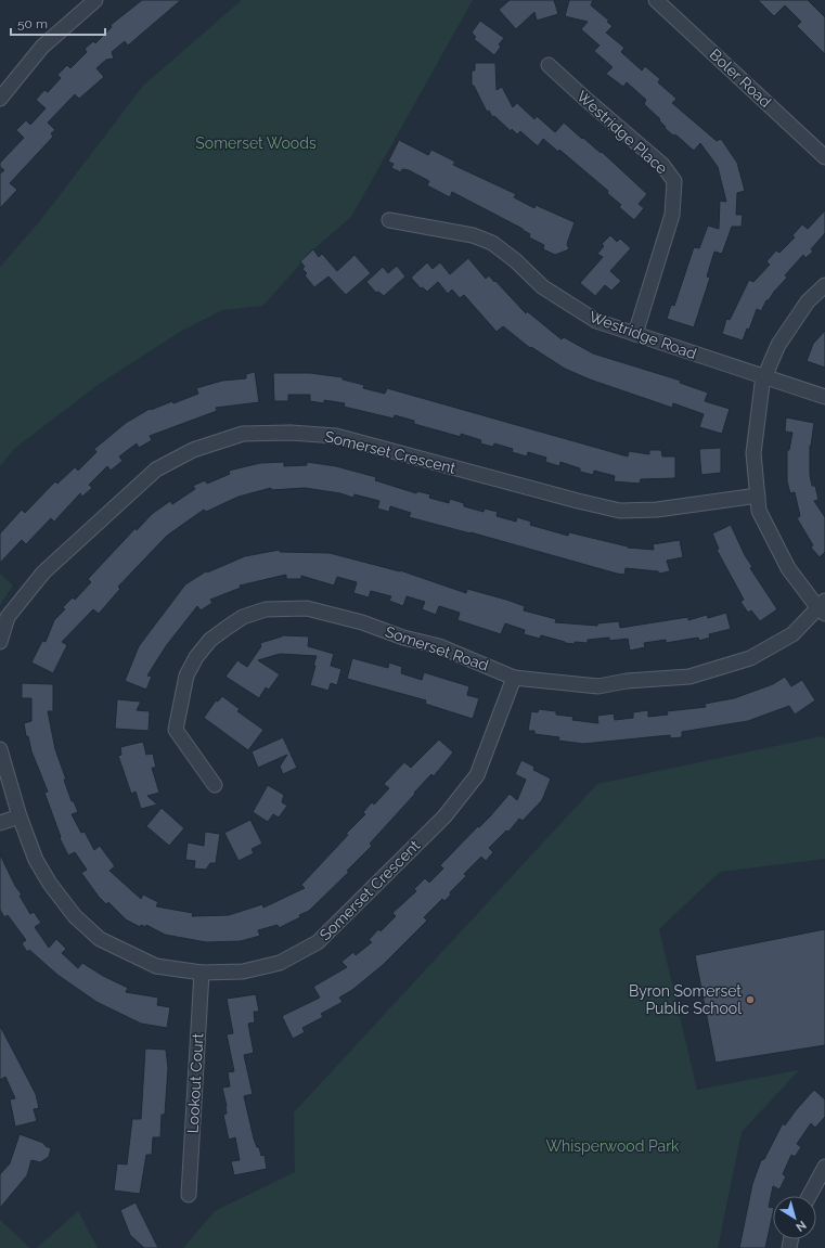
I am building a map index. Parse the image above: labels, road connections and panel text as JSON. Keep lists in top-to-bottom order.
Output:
{
  "streets": {
    "street": [
      "Boler Road",
      "Westridge Place",
      "Westridge Road",
      "Somerset Crescent",
      "Somerset Road",
      "Lookout Court"
    ]
  },
  "crossings": [
    ["Westridge Place", "Westridge Road"],
    ["Somerset Crescent", "Somerset Road"],
    ["Somerset Crescent", "Lookout Court"]
  ],
  "parks": ["Somerset Woods", "Whisperwood Park"],
  "places": ["Byron Somerset Public School"],
  "scale_bar": "50 m",
  "north": "bottom right"
}
